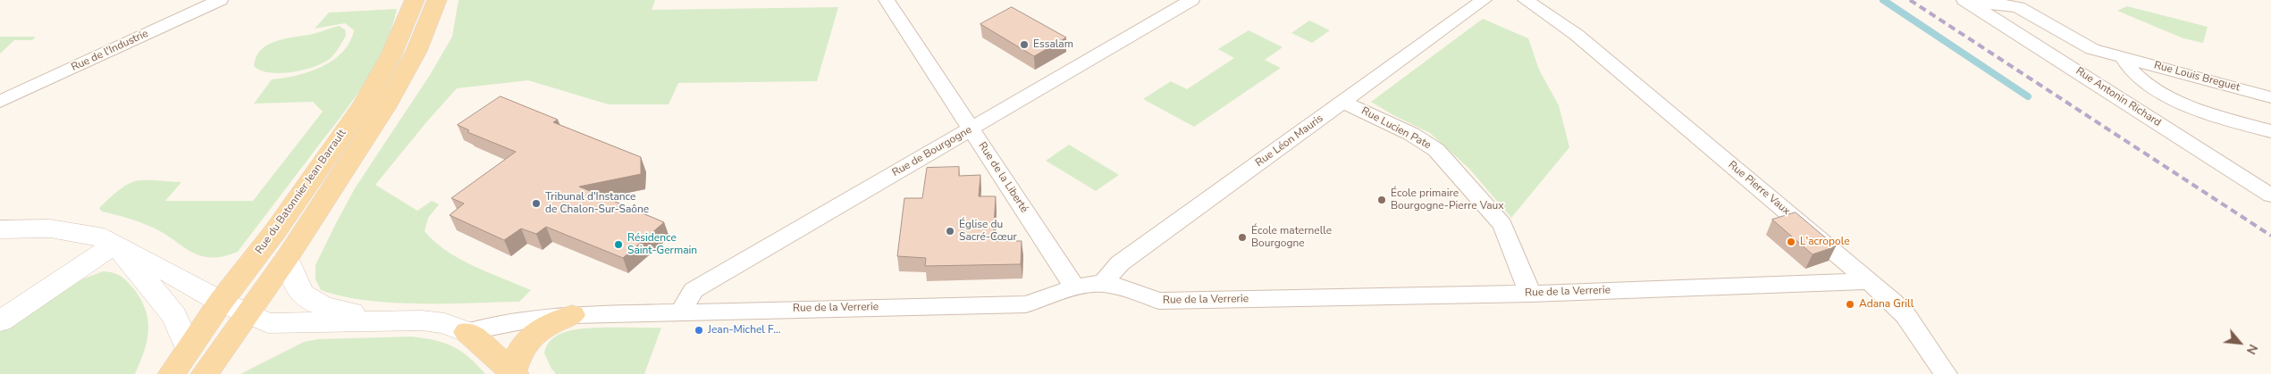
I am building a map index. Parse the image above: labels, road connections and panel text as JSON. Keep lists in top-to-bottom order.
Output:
{
  "streets": {
    "main road": ["Rue du Batonnier Jean Barrault"],
    "street": [
      "Rue de l'Industrie",
      "Rue Louis Breguet",
      "Rue Antonin Richard",
      "Rue Lucien Pate",
      "Rue Léon Mauris",
      "Rue de Bourgogne",
      "Rue de la Liberté",
      "Rue Pierre Vaux",
      "Rue de la Verrerie"
    ]
  },
  "crossings": [
    ["Rue Louis Breguet", "Rue Antonin Richard"],
    ["Rue Lucien Pate", "Rue Léon Mauris"],
    ["Rue Lucien Pate", "Rue de la Verrerie"],
    ["Rue Léon Mauris", "Rue de la Verrerie"],
    ["Rue de Bourgogne", "Rue de la Liberté"],
    ["Rue de Bourgogne", "Rue de la Verrerie"],
    ["Rue de la Liberté", "Rue de la Verrerie"],
    ["Rue Pierre Vaux", "Rue de la Verrerie"]
  ],
  "places": [
    "Essalam",
    "École primaire Bourgogne-Pierre Vaux",
    "Tribunal d'Instance de Chalon-Sur-Saône",
    "Église du Sacré-Cœur",
    "École maternelle Bourgogne",
    "L'acropole",
    "Résidence Saint-Germain",
    "Adana Grill",
    "Jean-Michel F..."
  ],
  "north": "bottom right"
}
